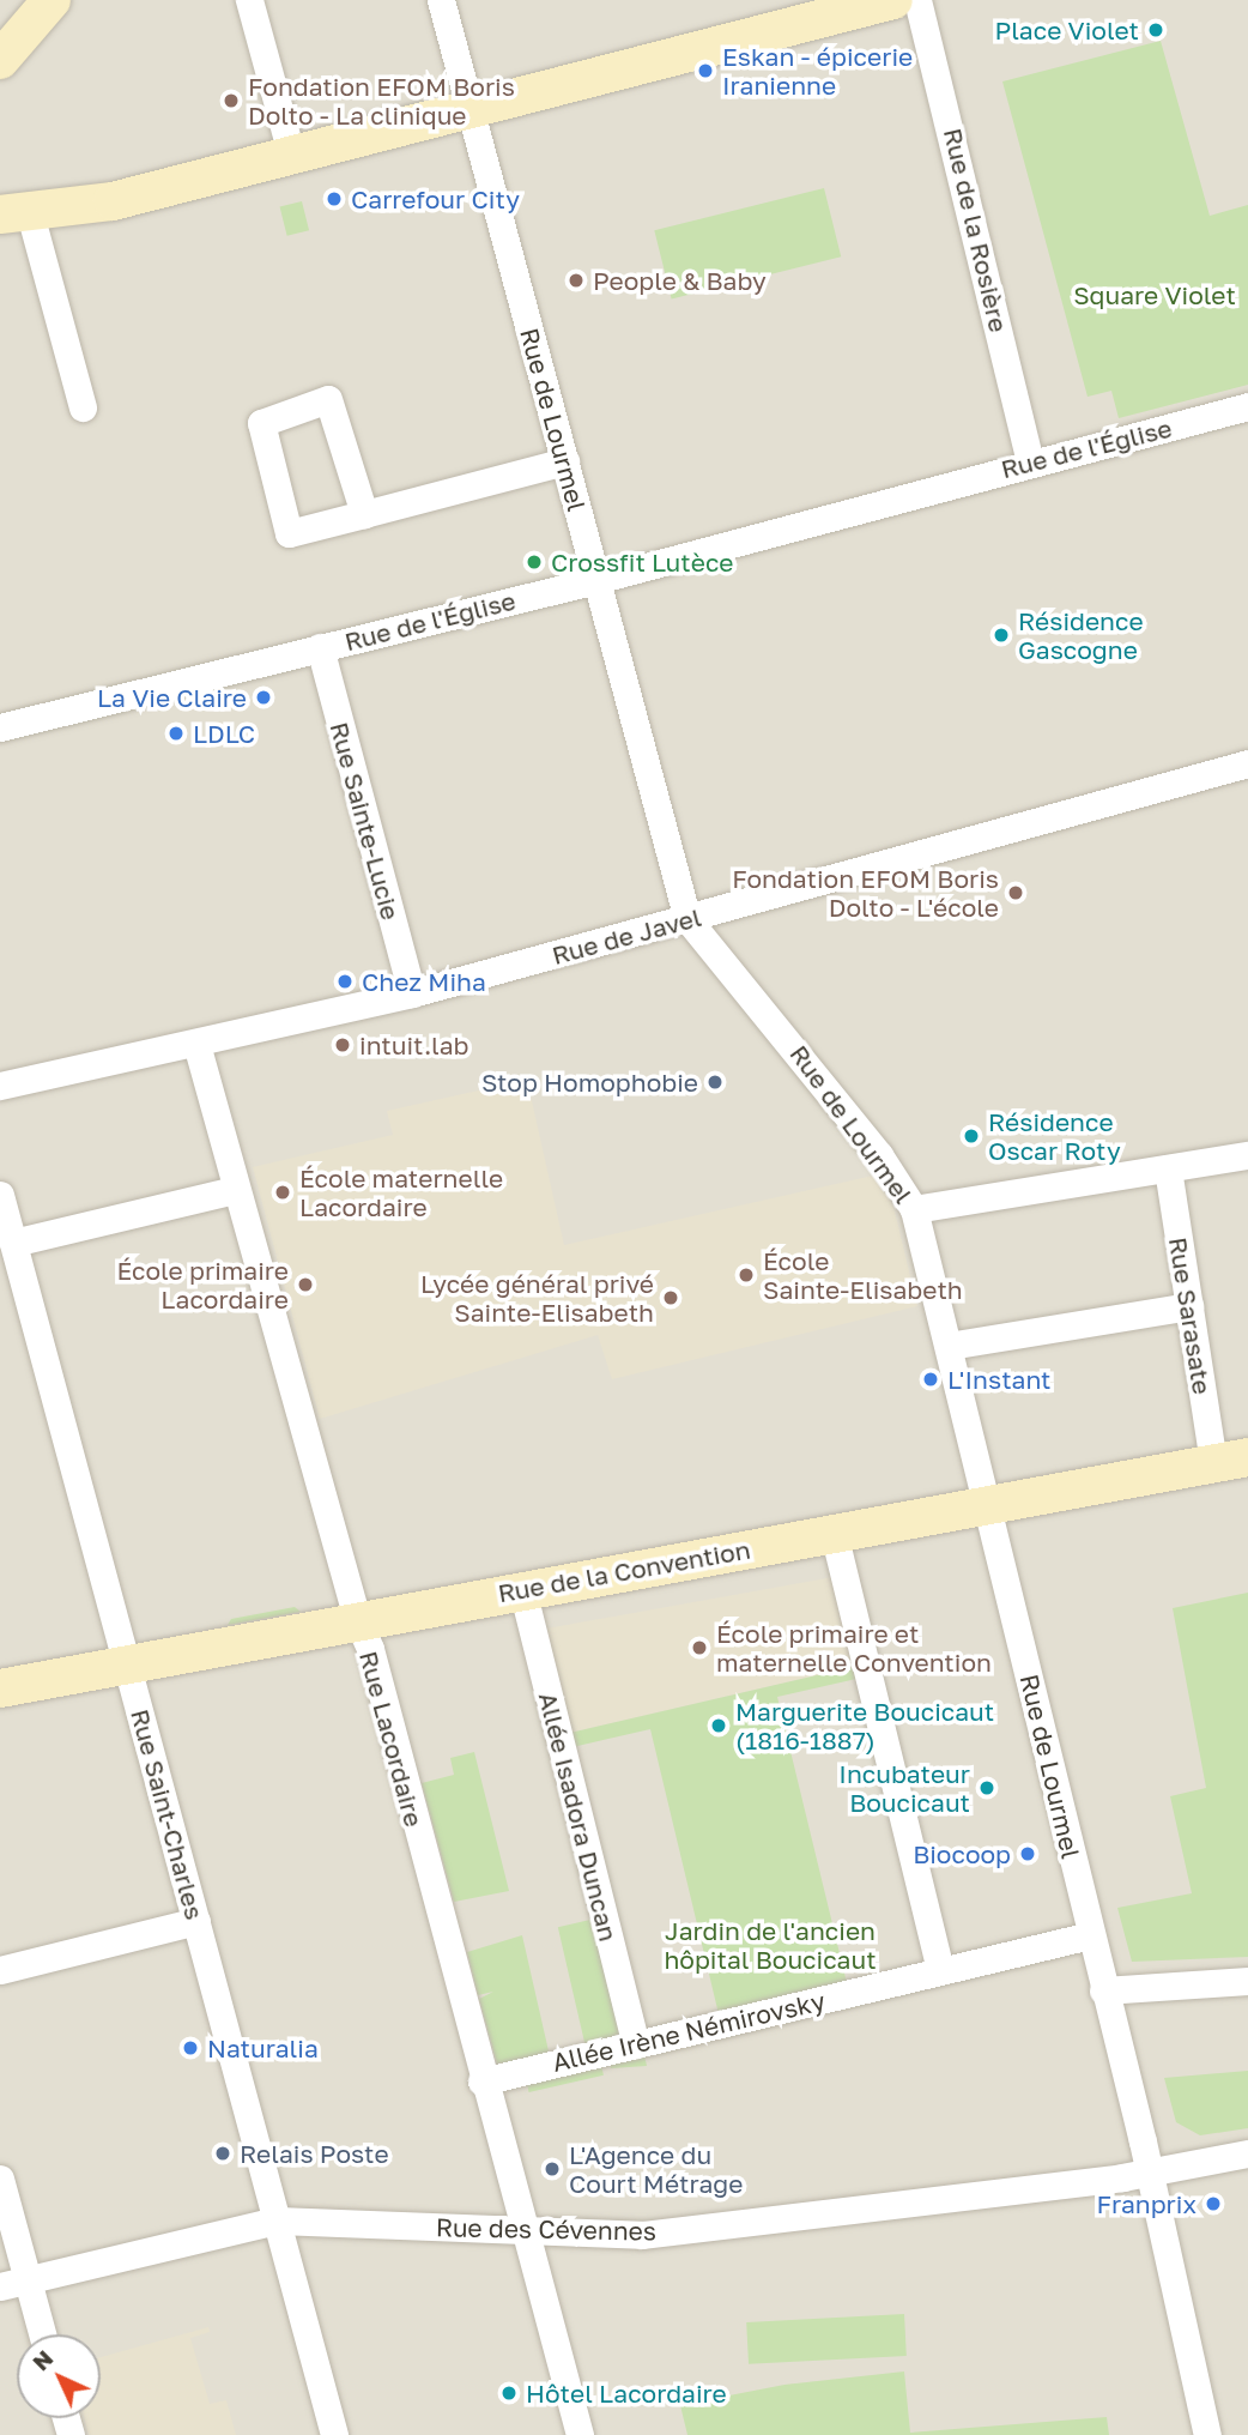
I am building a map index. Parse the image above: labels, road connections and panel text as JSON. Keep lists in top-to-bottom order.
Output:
{
  "streets": {
    "main road": ["Rue de la Convention"],
    "street": [
      "Rue de la Rosière",
      "Rue de Lourmel",
      "Rue de l'Église",
      "Rue Sainte-Lucie",
      "Rue de Javel",
      "Rue Sarasate",
      "Rue Lacordaire",
      "Rue Saint-Charles",
      "Allée Isadora Duncan",
      "Allée Irène Némirovsky",
      "Rue des Cévennes"
    ]
  },
  "crossings": [
    ["Rue de la Rosière", "Rue de l'Église"],
    ["Rue de Lourmel", "Rue de l'Église"],
    ["Rue de Lourmel", "Rue de Javel"],
    ["Rue de Lourmel", "Rue de la Convention"],
    ["Rue de Lourmel", "Allée Irène Némirovsky"],
    ["Rue de Lourmel", "Rue des Cévennes"],
    ["Rue de l'Église", "Rue Sainte-Lucie"],
    ["Rue Sainte-Lucie", "Rue de Javel"],
    ["Rue de Javel", "Rue Lacordaire"],
    ["Rue Sarasate", "Rue de la Convention"],
    ["Rue de la Convention", "Rue Lacordaire"],
    ["Rue de la Convention", "Rue Saint-Charles"],
    ["Rue de la Convention", "Allée Isadora Duncan"],
    ["Rue Lacordaire", "Allée Irène Némirovsky"],
    ["Rue Lacordaire", "Rue des Cévennes"],
    ["Rue Saint-Charles", "Rue des Cévennes"],
    ["Allée Isadora Duncan", "Allée Irène Némirovsky"]
  ],
  "parks": ["Square Violet", "Jardin de l'ancien hôpital Boucicaut"],
  "places": [
    "Place Violet",
    "Eskan - épicerie Iranienne",
    "Fondation EFOM Boris Dolto - La clinique",
    "Carrefour City",
    "People & Baby",
    "Crossfit Lutèce",
    "Résidence Gascogne",
    "La Vie Claire",
    "LDLC",
    "Fondation EFOM Boris Dolto - L'école",
    "Chez Miha",
    "intuit.lab",
    "Stop Homophobie",
    "Résidence Oscar Roty",
    "École maternelle Lacordaire",
    "École Sainte-Elisabeth",
    "École primaire Lacordaire",
    "Lycée général privé Sainte-Elisabeth",
    "L'Instant",
    "École primaire et maternelle Convention",
    "Marguerite Boucicaut (1816-1887)",
    "Incubateur Boucicaut",
    "Biocoop",
    "Naturalia",
    "Relais Poste",
    "L'Agence du Court Métrage",
    "Franprix",
    "Hôtel Lacordaire"
  ],
  "north": "top left"
}
